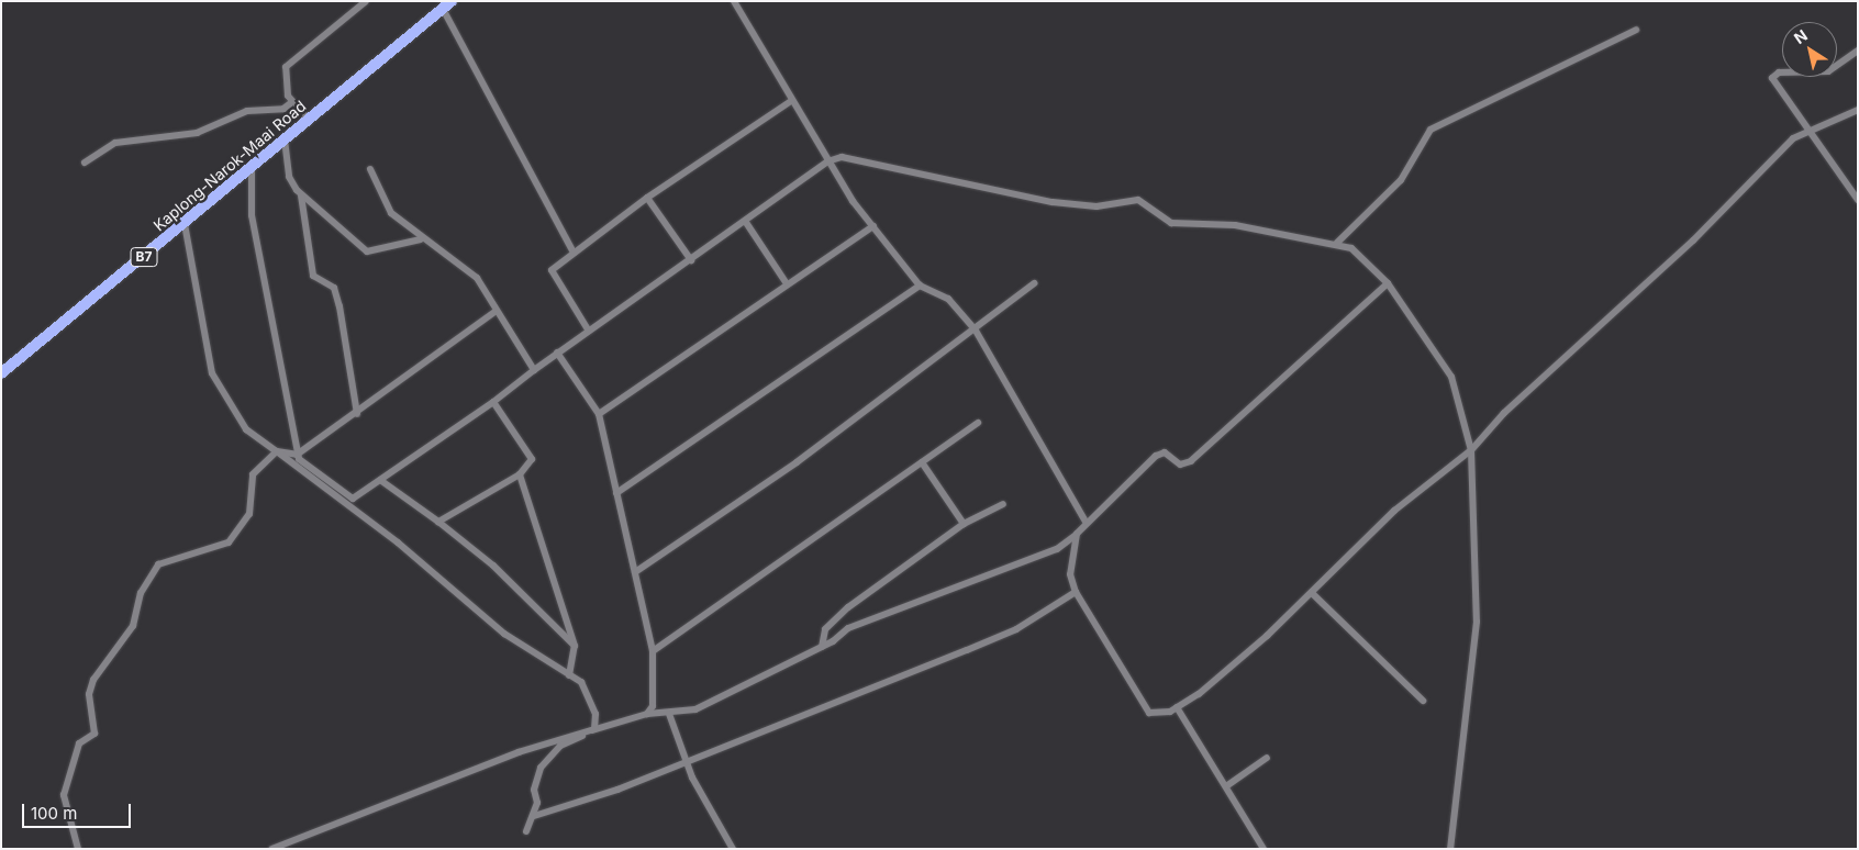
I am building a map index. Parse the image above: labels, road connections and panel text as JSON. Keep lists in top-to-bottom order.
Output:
{
  "streets": {
    "highway": ["Kaplong-Narok-Maai Road", "B7"]
  },
  "scale_bar": "100 m",
  "north": "top left"
}
